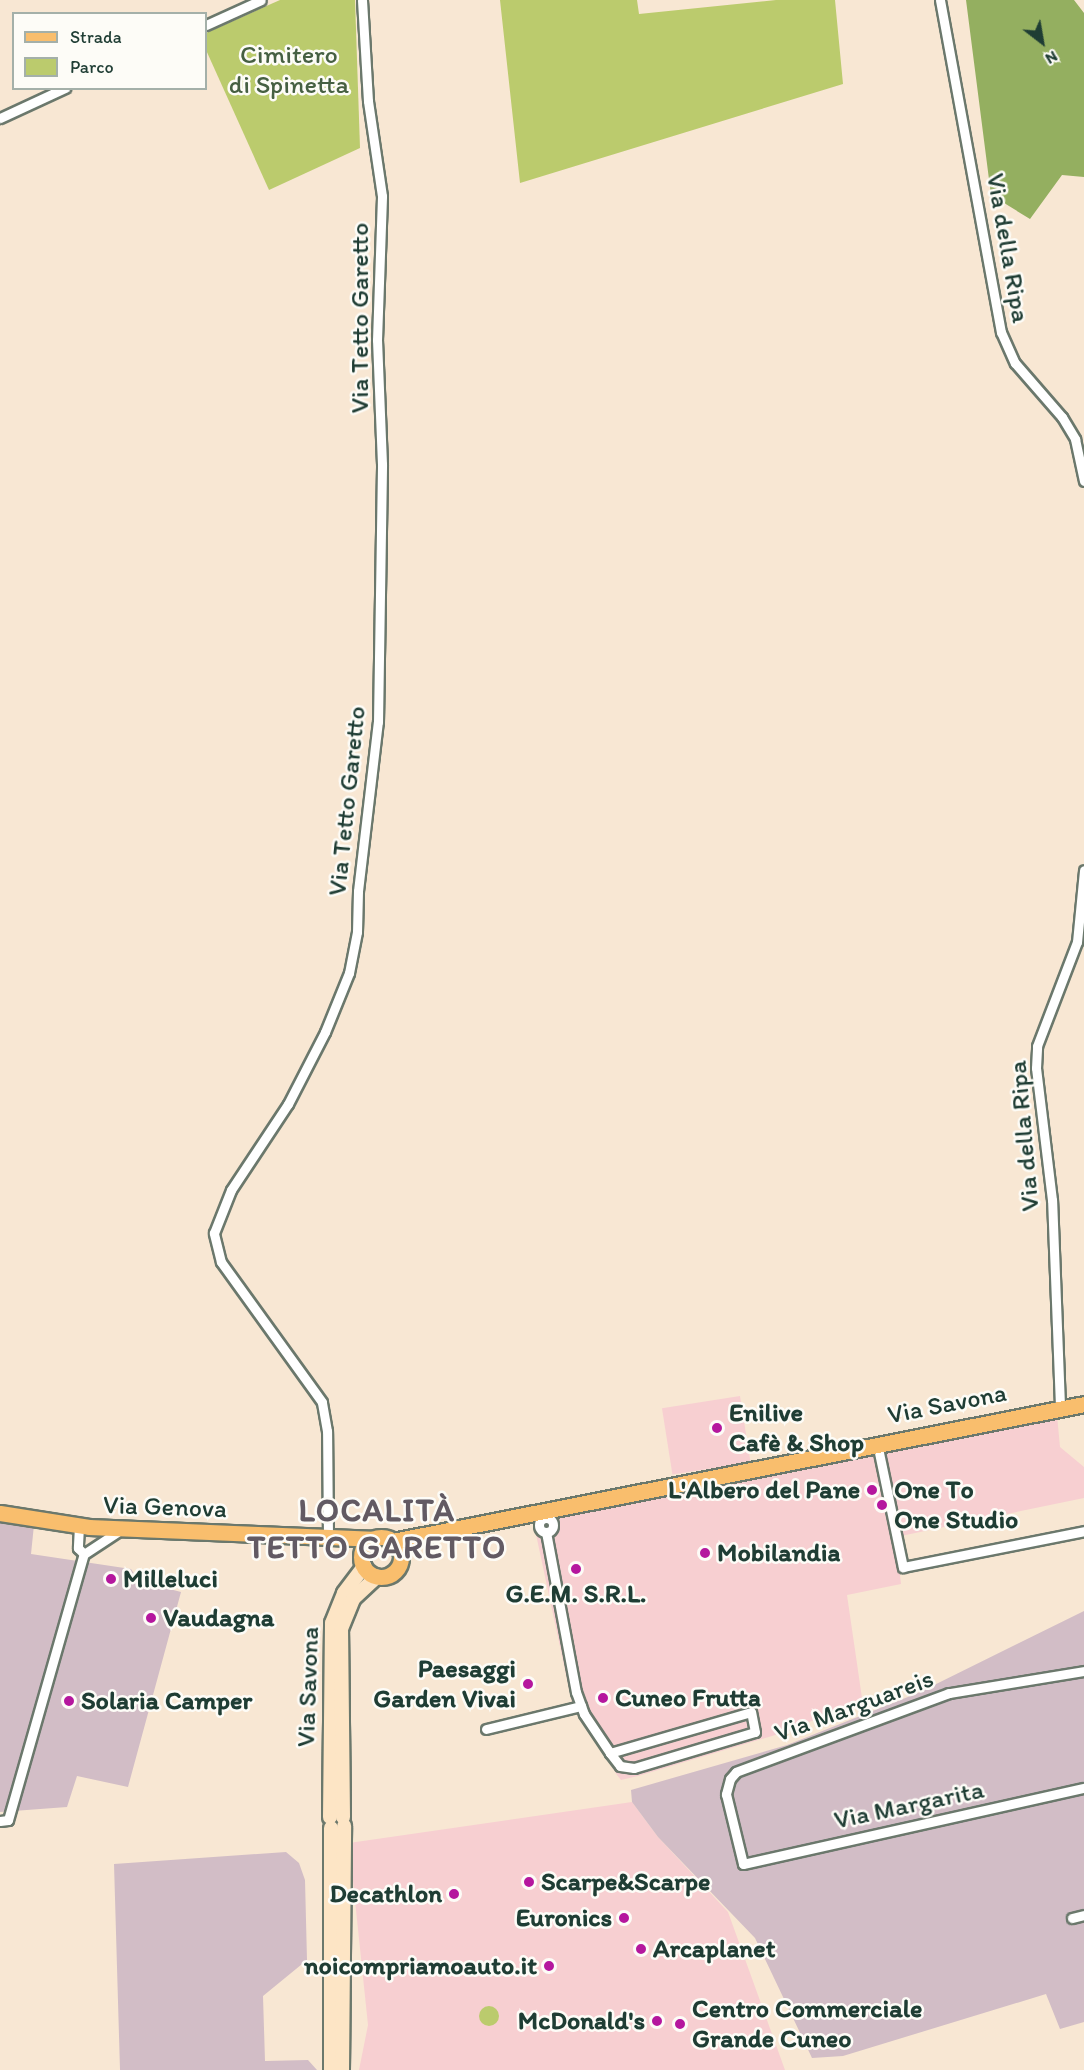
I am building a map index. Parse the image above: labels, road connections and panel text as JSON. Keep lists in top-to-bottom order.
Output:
{
  "streets": {
    "main road": ["Via Savona", "Via Genova"],
    "street": [
      "Via della Ripa",
      "Via Tetto Garetto",
      "Via Marguareis",
      "Via Margarita"
    ]
  },
  "crossings": [
    ["Via della Ripa", "Via Savona"],
    ["Via Tetto Garetto", "Via Genova"],
    ["Via Savona", "Via Genova"],
    ["Via Marguareis", "Via Margarita"]
  ],
  "districts": ["LOCALITÀ TETTO GARETTO"],
  "parks": ["Cimitero di Spinetta"],
  "places": [
    "Enilive Cafè & Shop",
    "L'Albero del Pane",
    "One To One Studio",
    "Mobilandia",
    "G.E.M. S.R.L.",
    "Milleluci",
    "Vaudagna",
    "Paesaggi Garden Vivai",
    "Cuneo Frutta",
    "Solaria Camper",
    "Scarpe&Scarpe",
    "Decathlon",
    "Euronics",
    "Arcaplanet",
    "noicompriamoauto.it",
    "McDonald's",
    "Centro Commerciale Grande Cuneo"
  ],
  "legend": ["Strada", "Parco"],
  "north": "bottom right"
}
